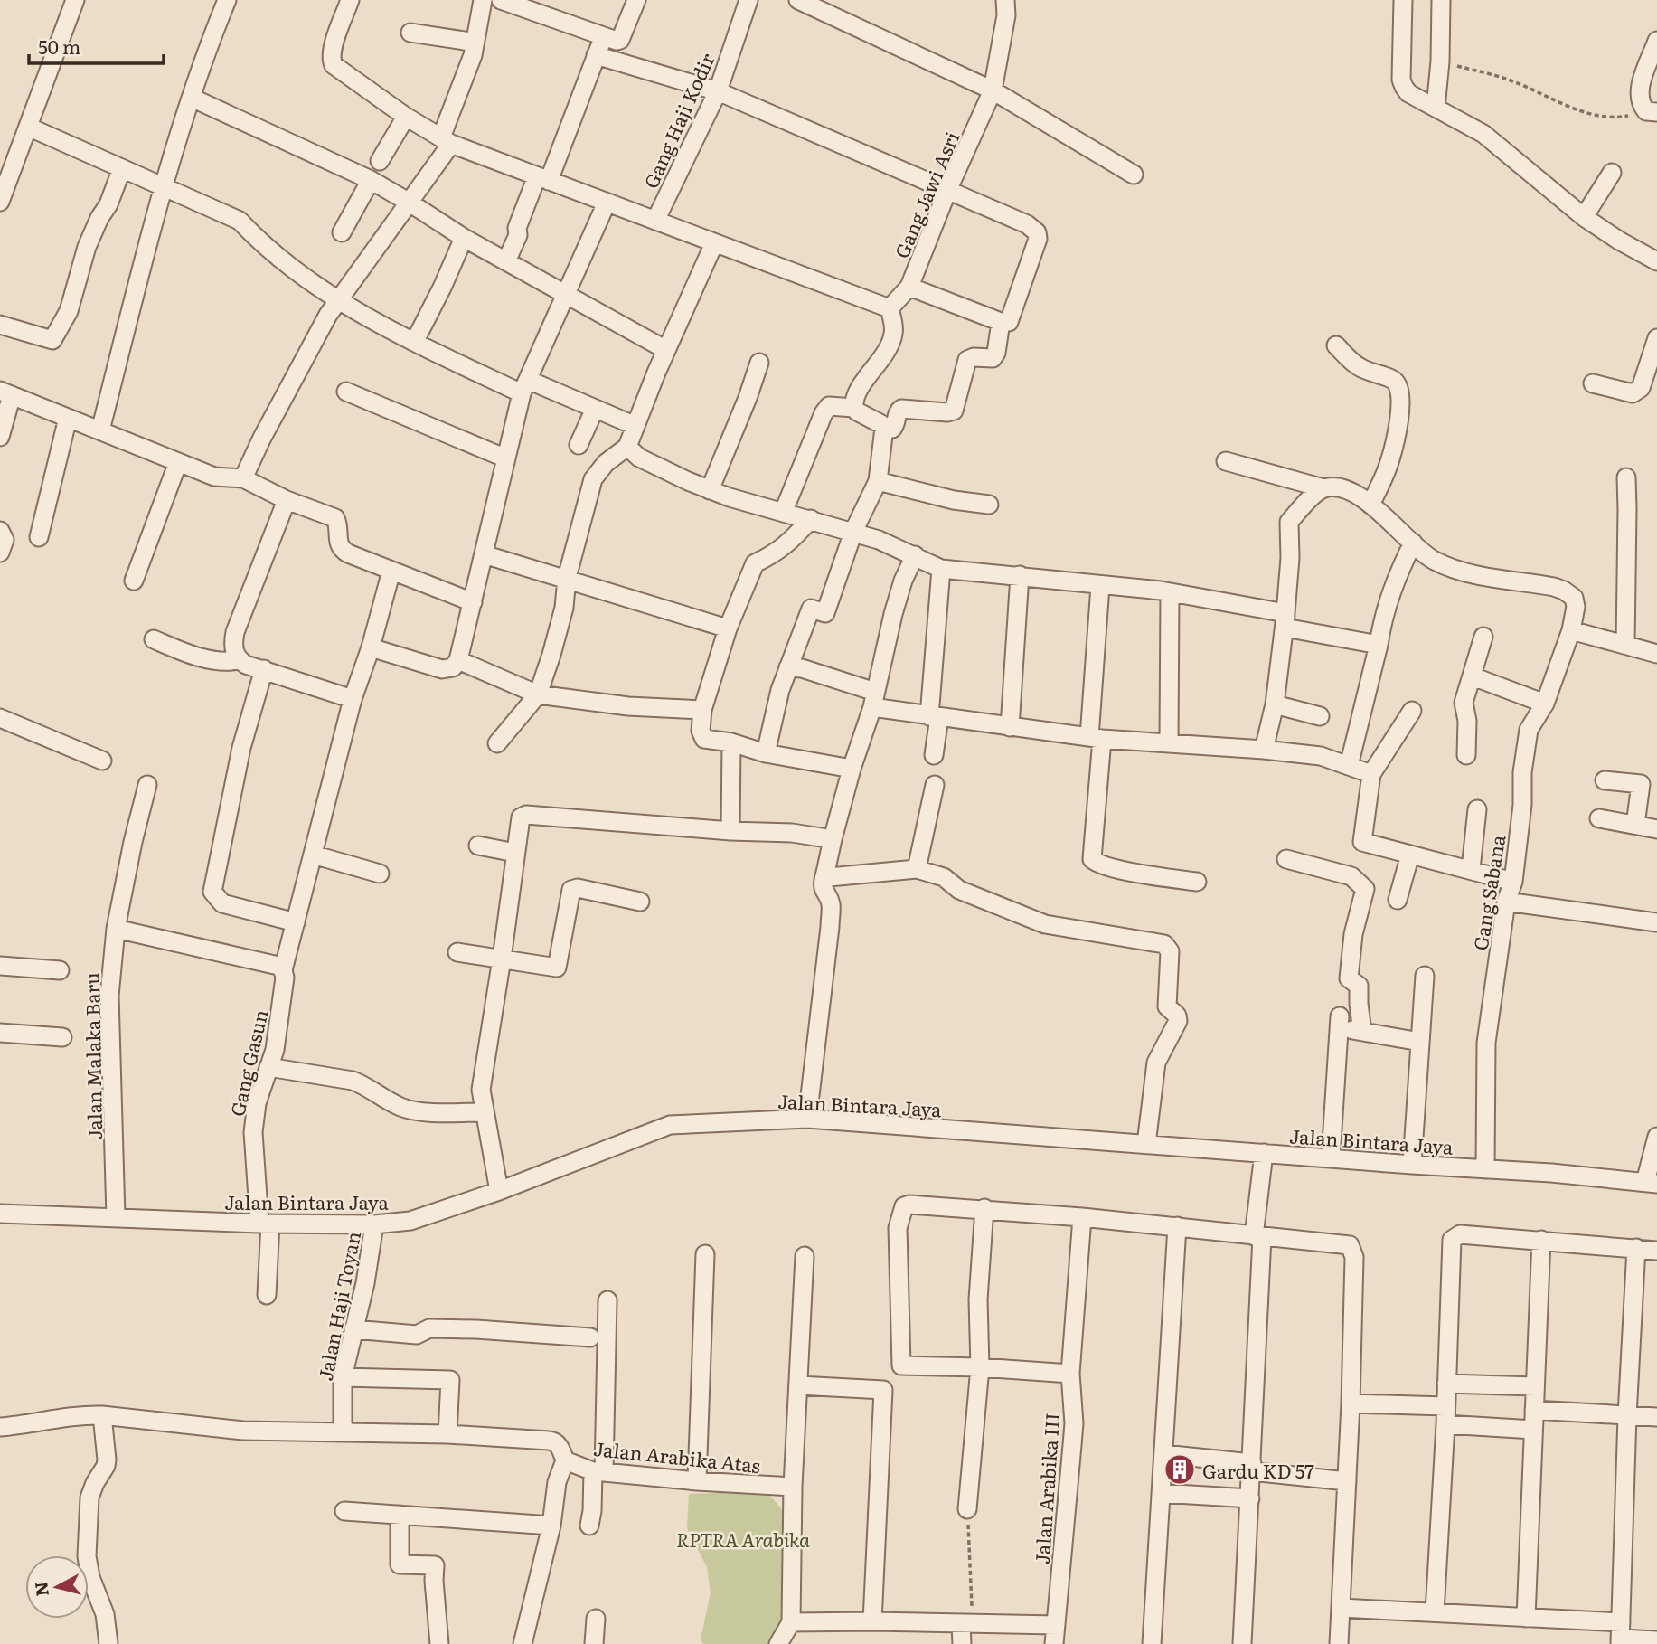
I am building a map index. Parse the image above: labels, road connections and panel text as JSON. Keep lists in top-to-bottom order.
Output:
{
  "streets": {
    "street": [
      "Gang Haji Kodir",
      "Gang Jawi Asri",
      "Gang Sabana",
      "Jalan Malaka Baru",
      "Gang Gasun",
      "Jalan Bintara Jaya",
      "Jalan Haji Toyan",
      "Jalan Arabika Atas",
      "Jalan Arabika III"
    ]
  },
  "crossings": [
    ["Gang Sabana", "Jalan Bintara Jaya"],
    ["Jalan Malaka Baru", "Jalan Bintara Jaya"],
    ["Gang Gasun", "Jalan Bintara Jaya"],
    ["Jalan Bintara Jaya", "Jalan Haji Toyan"],
    ["Jalan Haji Toyan", "Jalan Arabika Atas"]
  ],
  "parks": ["RPTRA Arabika"],
  "places": {
    "building": ["Gardu KD 57"]
  },
  "scale_bar": "50 m",
  "north": "left"
}
